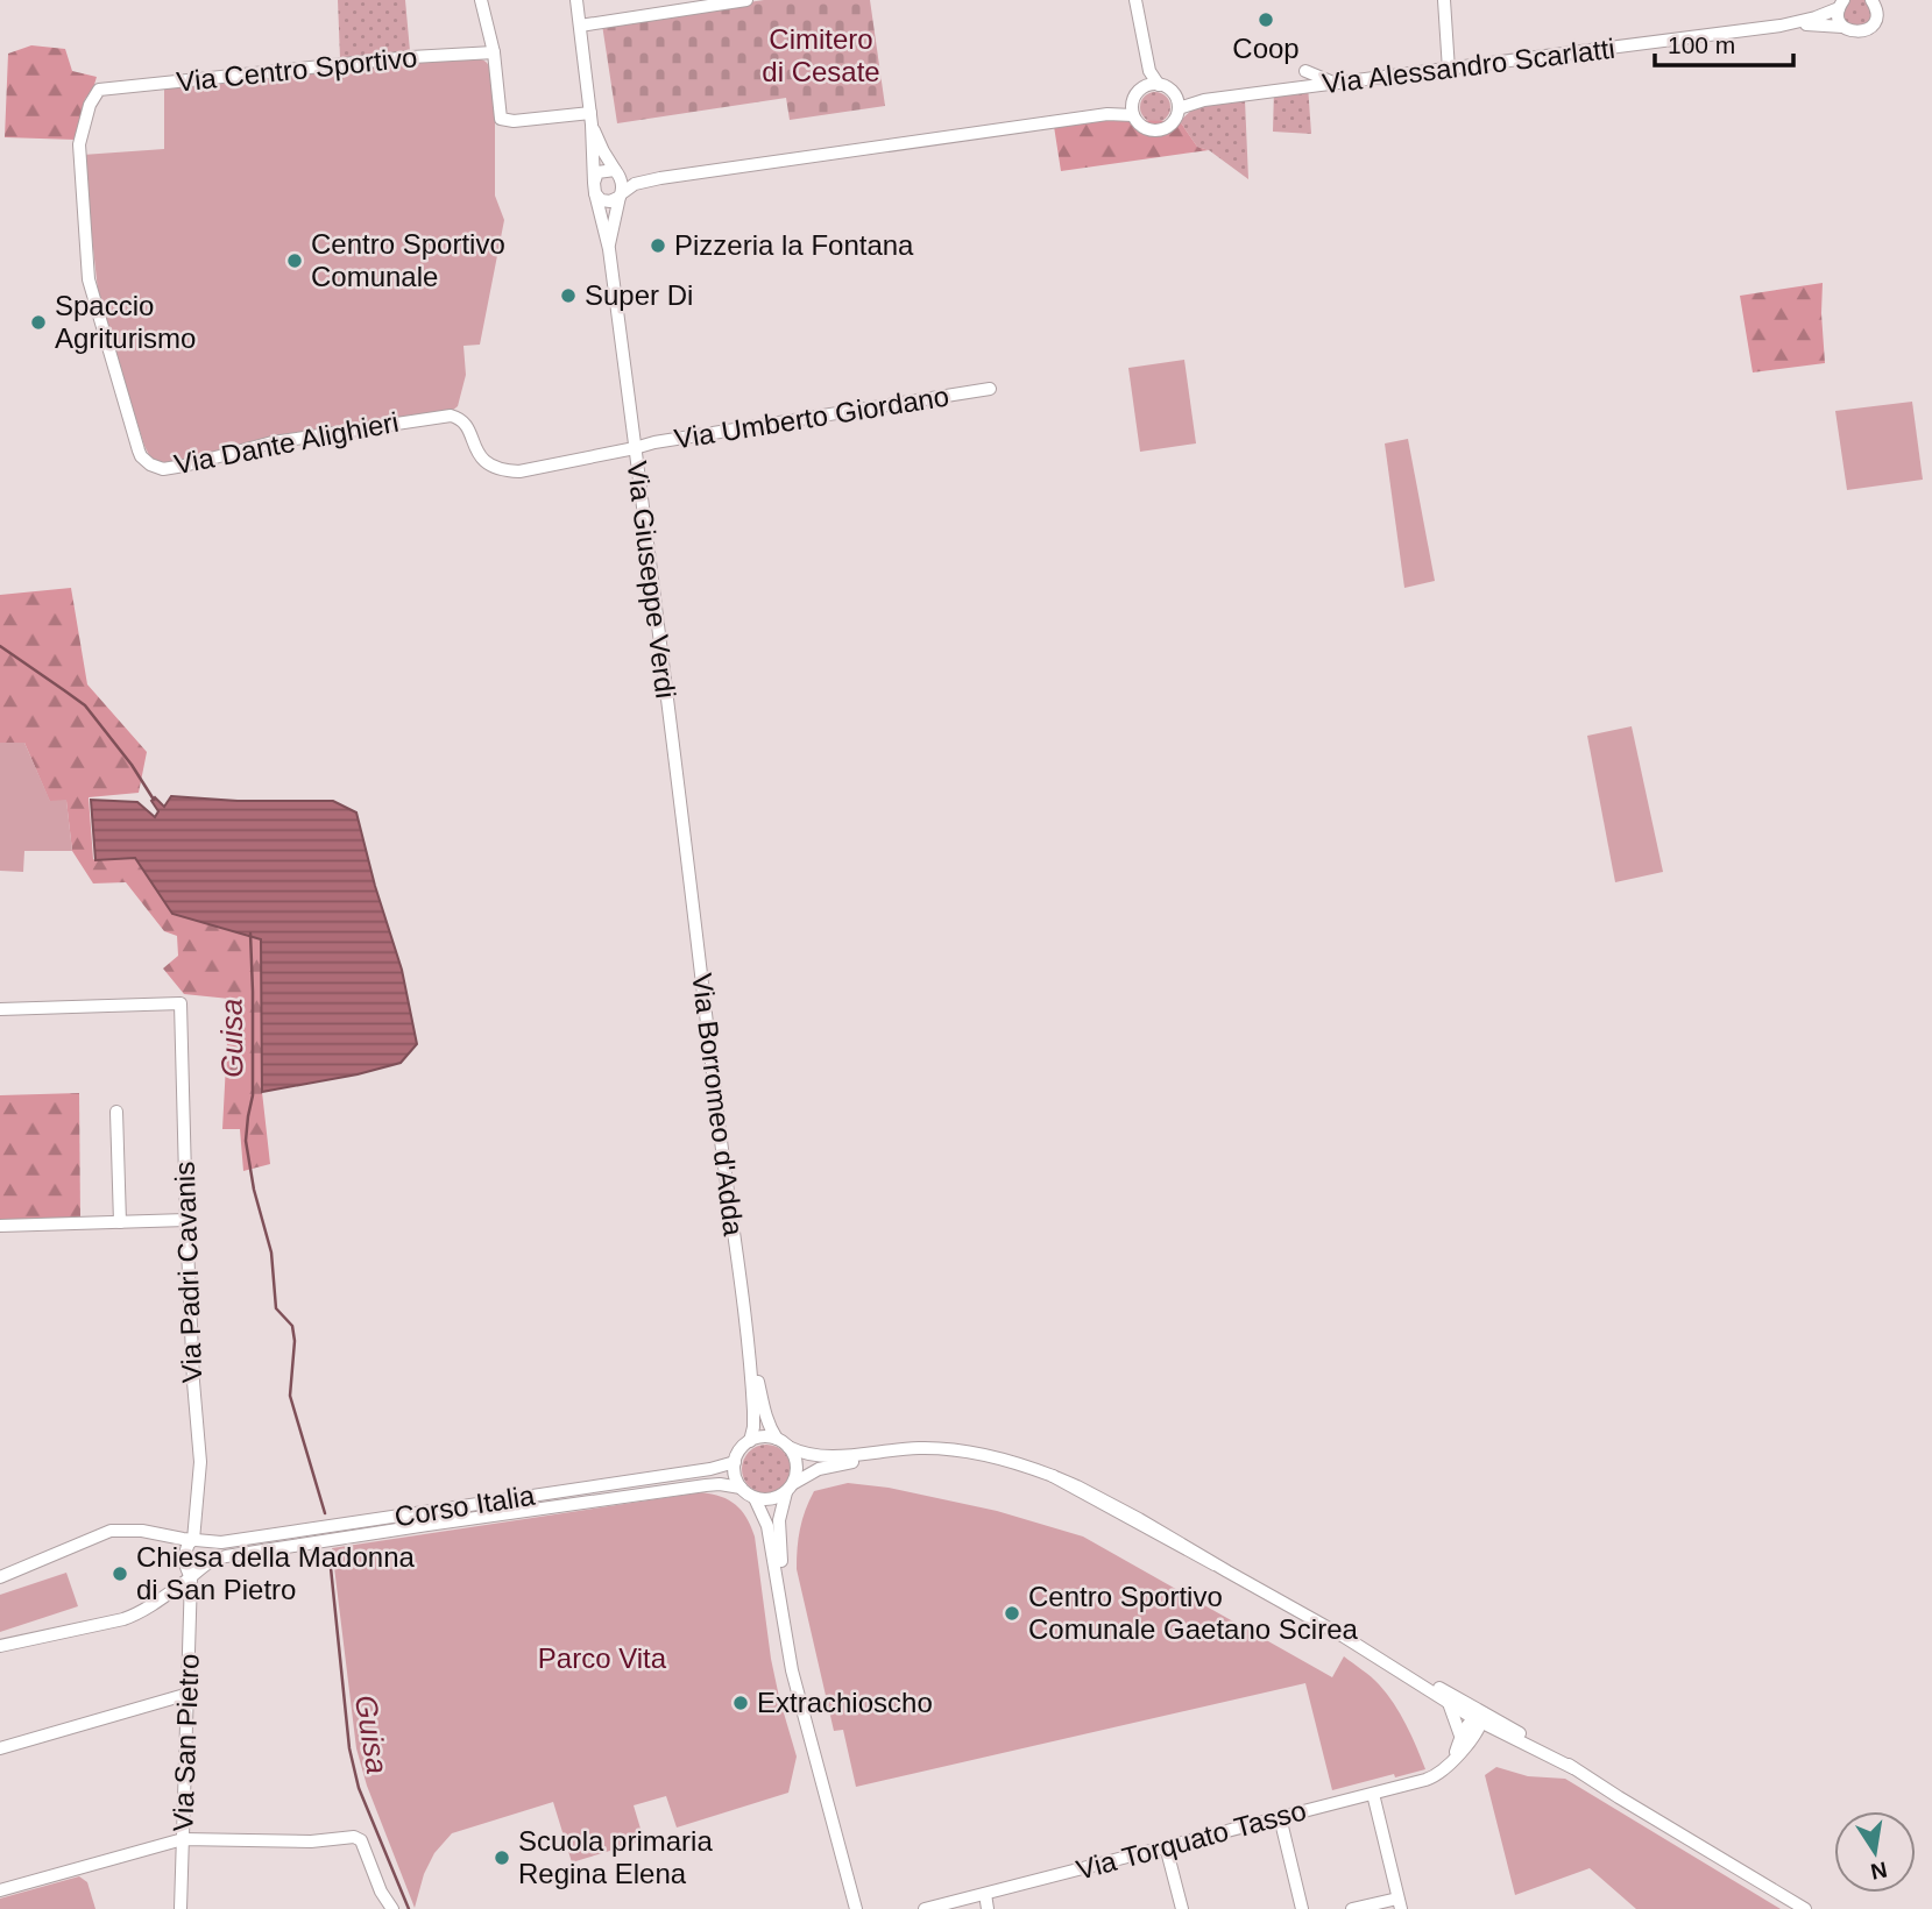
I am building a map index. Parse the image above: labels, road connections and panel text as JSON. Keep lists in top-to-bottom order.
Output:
{
  "streets": {
    "street": [
      "Via Alessandro Scarlatti",
      "Via Centro Sportivo",
      "Via Umberto Giordano",
      "Via Dante Alighieri",
      "Via Giuseppe Verdi",
      "Via Borromeo d'Adda",
      "Via Padri Cavanis",
      "Corso Italia",
      "Via San Pietro",
      "Via Torquato Tasso"
    ]
  },
  "crossings": [
    ["Via Centro Sportivo", "Via Dante Alighieri"],
    ["Via Umberto Giordano", "Via Dante Alighieri"],
    ["Via Umberto Giordano", "Via Giuseppe Verdi"],
    ["Via Dante Alighieri", "Via Giuseppe Verdi"],
    ["Via Giuseppe Verdi", "Via Borromeo d'Adda"],
    ["Via Borromeo d'Adda", "Corso Italia"],
    ["Via Padri Cavanis", "Corso Italia"],
    ["Via Padri Cavanis", "Via San Pietro"],
    ["Corso Italia", "Via San Pietro"]
  ],
  "water": ["Guisa"],
  "parks": ["Cimitero di Cesate", "Parco Vita"],
  "places": [
    "Coop",
    "Pizzeria la Fontana",
    "Centro Sportivo Comunale",
    "Super Di",
    "Spaccio Agriturismo",
    "Chiesa della Madonna di San Pietro",
    "Centro Sportivo Comunale Gaetano Scirea",
    "Extrachioscho",
    "Scuola primaria Regina Elena"
  ],
  "scale_bar": "100 m",
  "north": "bottom"
}
